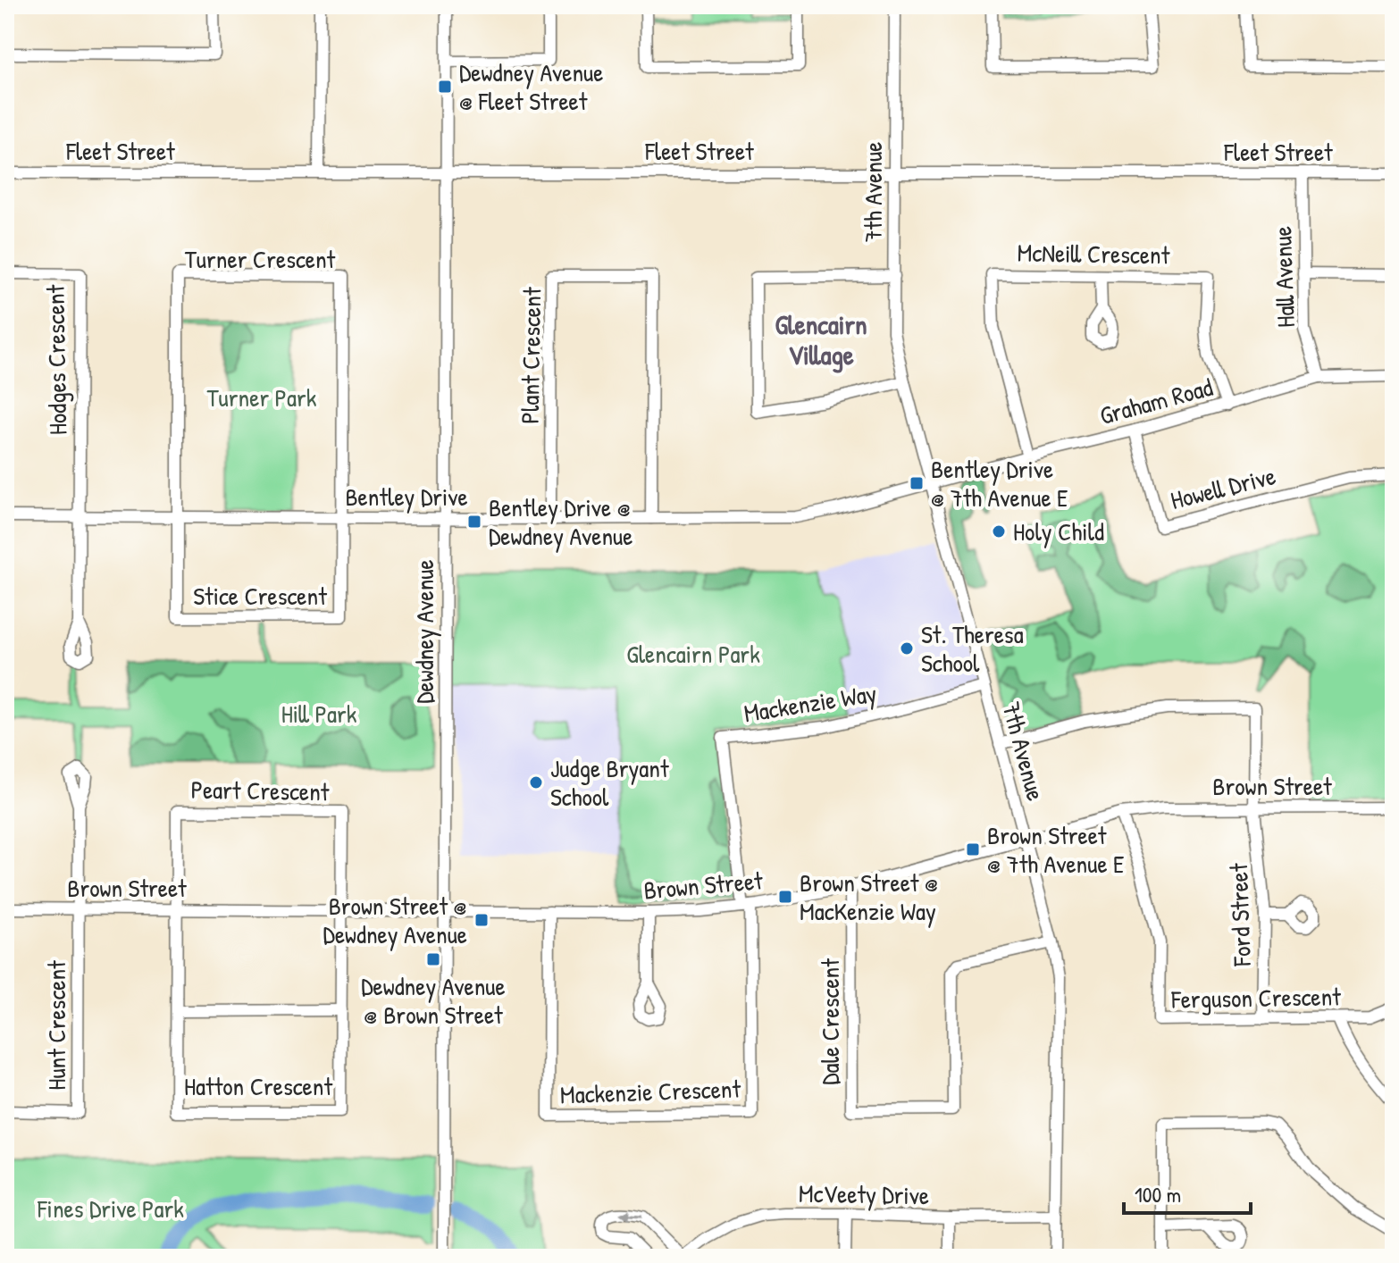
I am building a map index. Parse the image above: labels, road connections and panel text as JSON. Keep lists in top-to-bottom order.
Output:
{
  "streets": {
    "street": [
      "Fleet Street",
      "7th Avenue",
      "McNeill Crescent",
      "Turner Crescent",
      "Hall Avenue",
      "Plant Crescent",
      "Hodges Crescent",
      "Graham Road",
      "Howell Drive",
      "Bentley Drive",
      "Stice Crescent",
      "Dewdney Avenue",
      "Mackenzie Way",
      "Brown Street",
      "Peart Crescent",
      "Ford Street",
      "Ferguson Crescent",
      "Dale Crescent",
      "Hunt Crescent",
      "Hatton Crescent",
      "Mackenzie Crescent",
      "McVeety Drive"
    ]
  },
  "crossings": [
    ["Fleet Street", "7th Avenue"],
    ["Fleet Street", "Hall Avenue"],
    ["Fleet Street", "Dewdney Avenue"],
    ["7th Avenue", "Graham Road"],
    ["7th Avenue", "Bentley Drive"],
    ["7th Avenue", "Mackenzie Way"],
    ["7th Avenue", "Brown Street"],
    ["7th Avenue", "Ford Street"],
    ["7th Avenue", "Dale Crescent"],
    ["7th Avenue", "McVeety Drive"],
    ["McNeill Crescent", "Graham Road"],
    ["Turner Crescent", "Bentley Drive"],
    ["Turner Crescent", "Stice Crescent"],
    ["Hall Avenue", "Graham Road"],
    ["Plant Crescent", "Bentley Drive"],
    ["Hodges Crescent", "Bentley Drive"],
    ["Graham Road", "Howell Drive"],
    ["Graham Road", "Bentley Drive"],
    ["Bentley Drive", "Stice Crescent"],
    ["Bentley Drive", "Dewdney Avenue"],
    ["Dewdney Avenue", "Brown Street"],
    ["Mackenzie Way", "Brown Street"],
    ["Mackenzie Way", "Mackenzie Crescent"],
    ["Brown Street", "Peart Crescent"],
    ["Brown Street", "Ford Street"],
    ["Brown Street", "Ferguson Crescent"],
    ["Brown Street", "Dale Crescent"],
    ["Brown Street", "Hunt Crescent"],
    ["Brown Street", "Hatton Crescent"],
    ["Brown Street", "Mackenzie Crescent"],
    ["Peart Crescent", "Hatton Crescent"],
    ["Ford Street", "Ferguson Crescent"]
  ],
  "districts": ["Glencairn Village"],
  "parks": [
    "Turner Park",
    "Glencairn Park",
    "Hill Park",
    "Fines Drive Park"
  ],
  "places": {
    "transit": [
      "Dewdney Avenue @ Fleet Street",
      "Bentley Drive @ 7th Avenue E",
      "Bentley Drive @ Dewdney Avenue",
      "Brown Street @ 7th Avenue E",
      "Brown Street @ MacKenzie Way",
      "Brown Street @ Dewdney Avenue",
      "Dewdney Avenue @ Brown Street"
    ],
    "other": ["Holy Child", "St. Theresa School", "Judge Bryant School"]
  },
  "scale_bar": "100 m"
}
